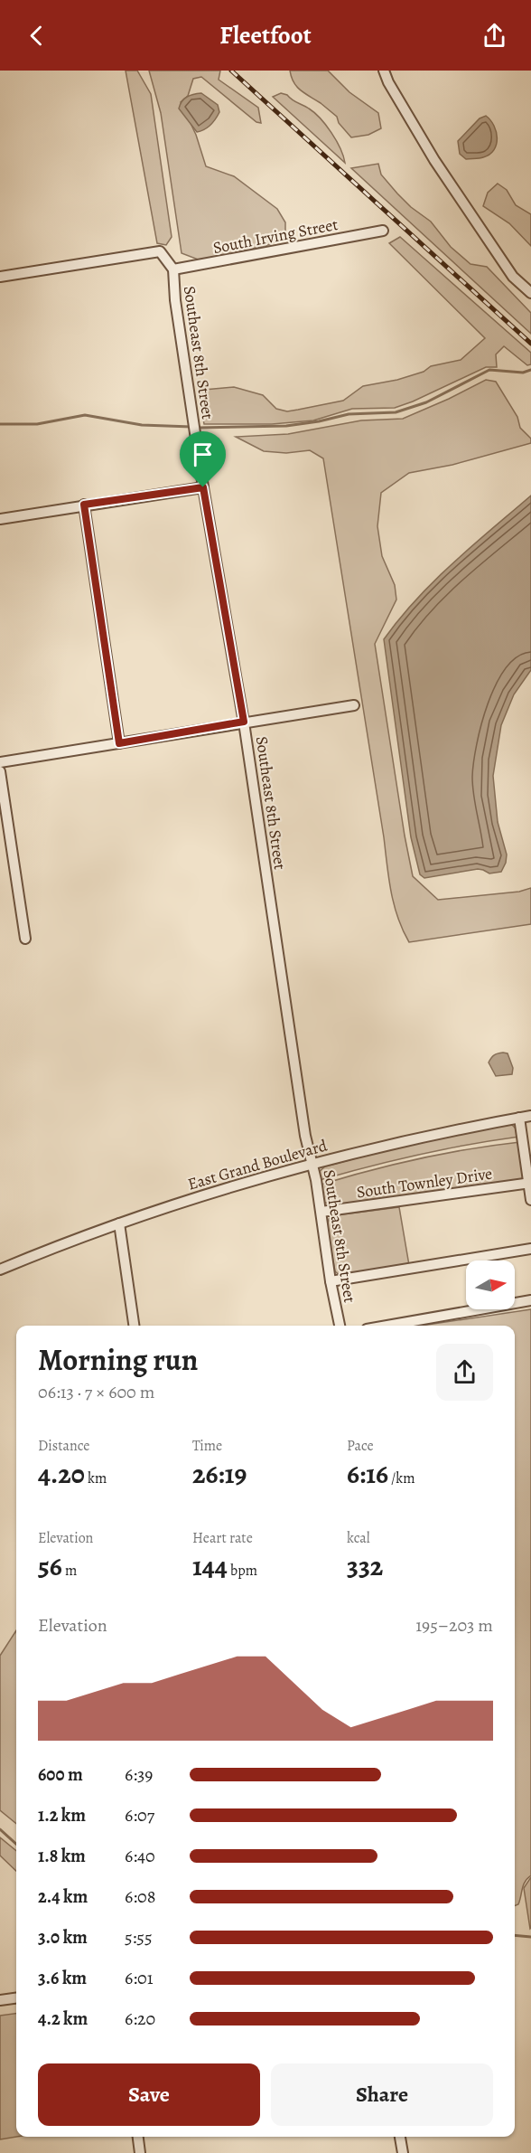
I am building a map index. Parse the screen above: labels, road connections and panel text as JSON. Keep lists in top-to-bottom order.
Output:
{
  "streets": {
    "street": [
      "South Irving Street",
      "Southeast 8th Street",
      "East Grand Boulevard",
      "South Townley Drive"
    ]
  },
  "crossings": [
    ["South Irving Street", "Southeast 8th Street"],
    ["Southeast 8th Street", "East Grand Boulevard"],
    ["Southeast 8th Street", "South Townley Drive"]
  ],
  "north": "right",
  "page": {
    "header": "Fleetfoot",
    "heading": ["Morning run", "06:13 · 7 × 600 m"],
    "stats": [
      ["Distance", "4.20 km"],
      ["Time", "26:19"],
      ["Pace", "6:16 /km"],
      ["Elevation", "56 m"],
      ["Heart rate", "144 bpm"],
      ["kcal", "332"]
    ],
    "chart": ["Elevation", "195–203 m"],
    "list": [
      {
        "name": "600 m",
        "note": "6:39"
      },
      {
        "name": "1.2 km",
        "note": "6:07"
      },
      {
        "name": "1.8 km",
        "note": "6:40"
      },
      {
        "name": "2.4 km",
        "note": "6:08"
      },
      {
        "name": "3.0 km",
        "note": "5:55"
      },
      {
        "name": "3.6 km",
        "note": "6:01"
      },
      {
        "name": "4.2 km",
        "note": "6:20"
      }
    ],
    "buttons": ["Save", "Share"]
  }
}
